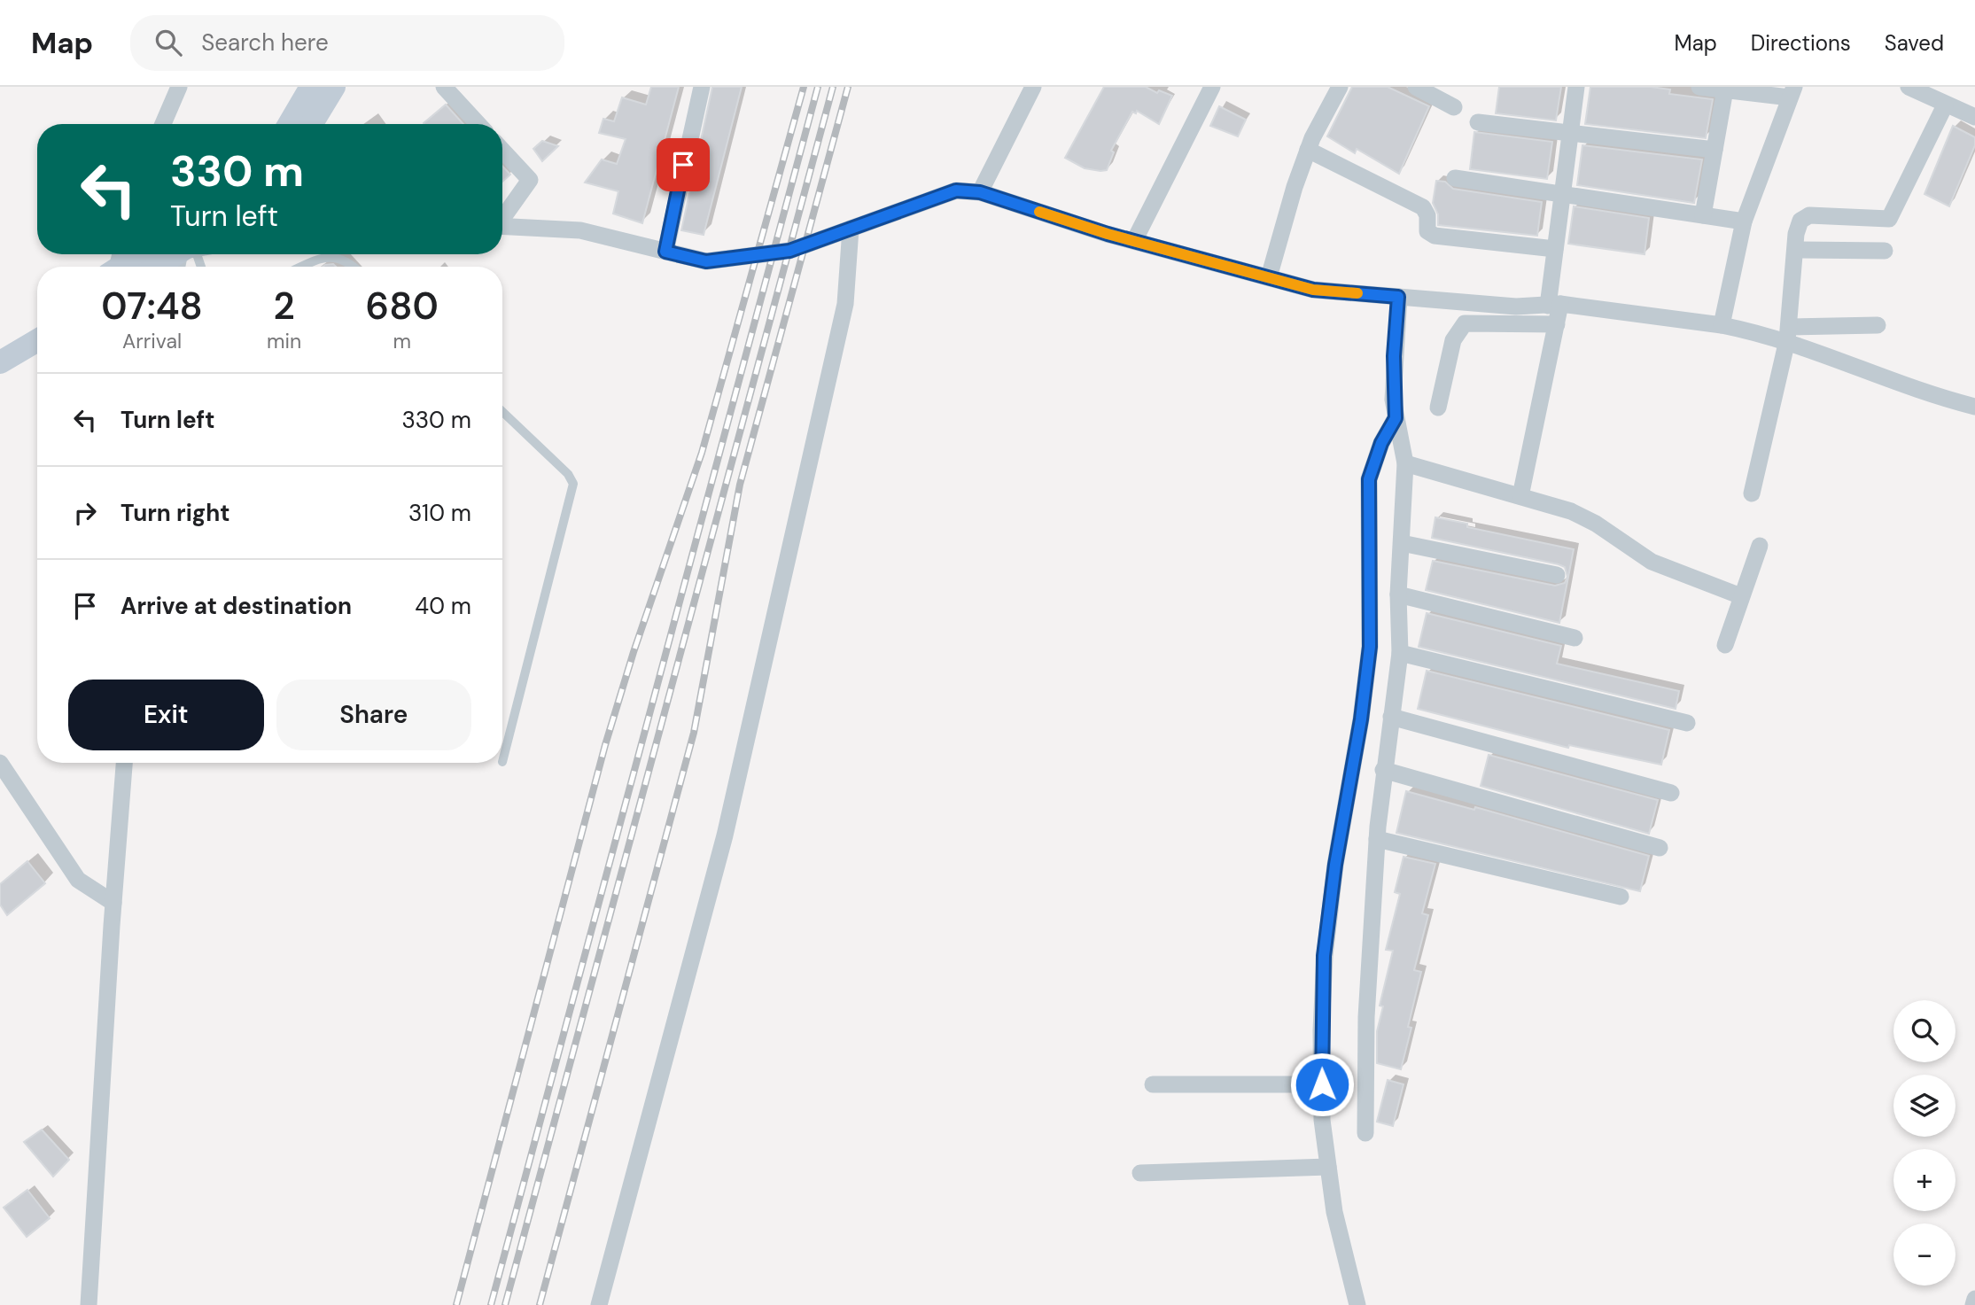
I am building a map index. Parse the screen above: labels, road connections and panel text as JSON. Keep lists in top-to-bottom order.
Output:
{
  "page": {
    "header": "Map",
    "search": "Search here",
    "nav": ["Map", "Directions", "Saved"],
    "turn": ["330 m", "Turn left"],
    "eta": [
      "07:48",
      "Arrival",
      "2",
      "min",
      "680",
      "m"
    ],
    "list": [
      {
        "name": "Turn left",
        "value": "330 m"
      },
      {
        "name": "Turn right",
        "value": "310 m"
      },
      {
        "name": "Arrive at destination",
        "value": "40 m"
      }
    ],
    "buttons": ["Exit", "Share"],
    "map_buttons": ["+", "−"]
  }
}
